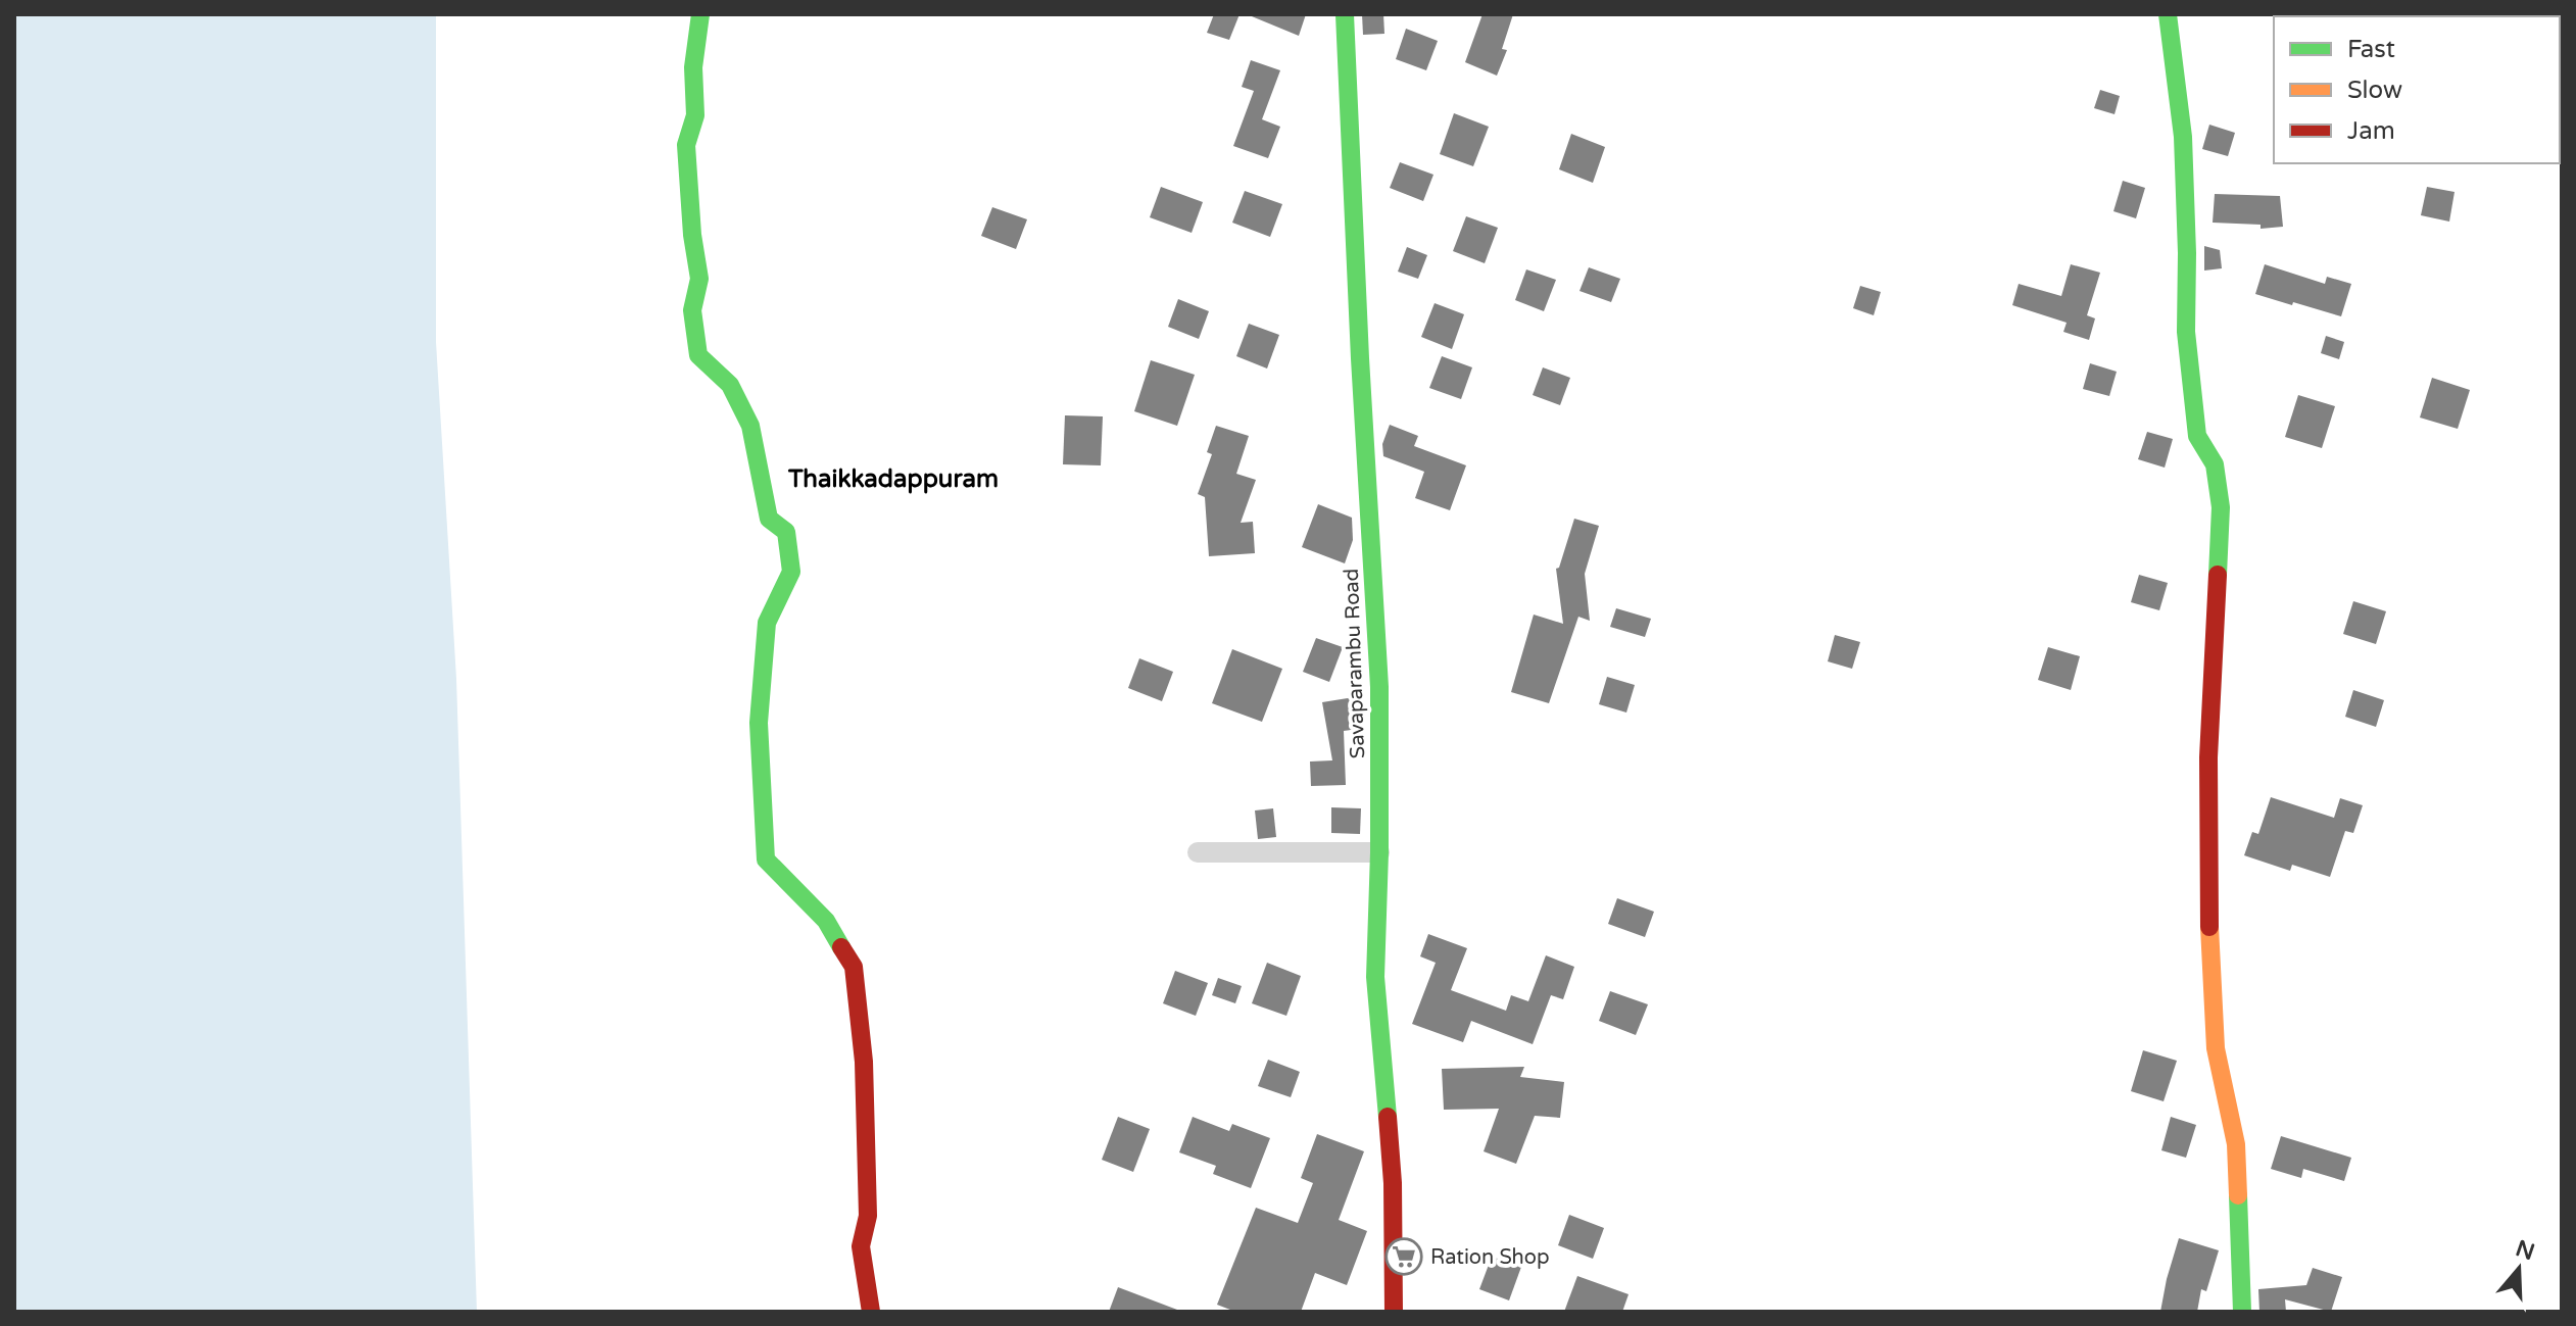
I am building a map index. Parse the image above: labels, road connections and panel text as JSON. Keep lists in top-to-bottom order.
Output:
{
  "streets": {
    "street": ["Savaparambu Road"]
  },
  "districts": ["Thaikkadappuram"],
  "places": {
    "supermarket": ["Ration Shop"]
  },
  "legend": ["Fast", "Slow", "Jam"],
  "north": "top"
}
